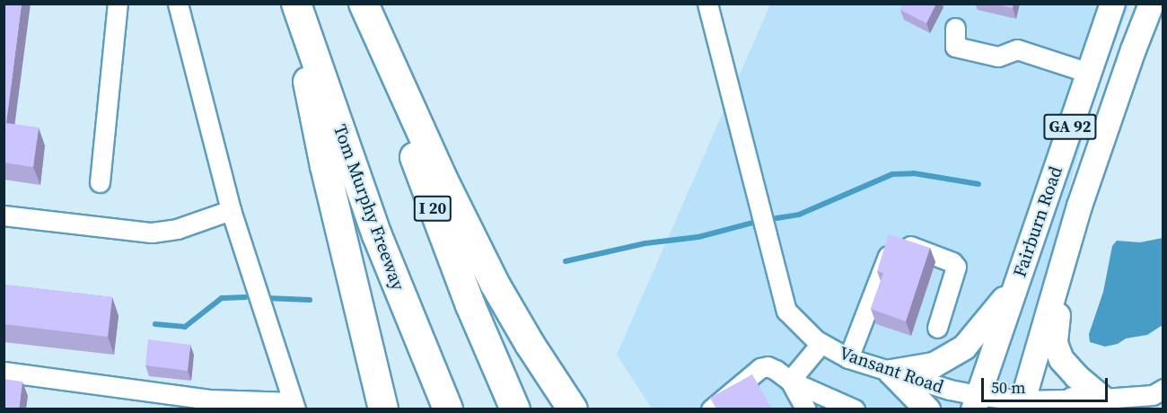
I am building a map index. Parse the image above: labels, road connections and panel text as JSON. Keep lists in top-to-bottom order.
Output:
{
  "streets": {
    "highway": ["Tom Murphy Freeway", "I 20"],
    "main road": ["GA 92", "Fairburn Road"],
    "street": ["Vansant Road"]
  },
  "crossings": [
    ["Fairburn Road", "Vansant Road"]
  ],
  "scale_bar": "50 m"
}
